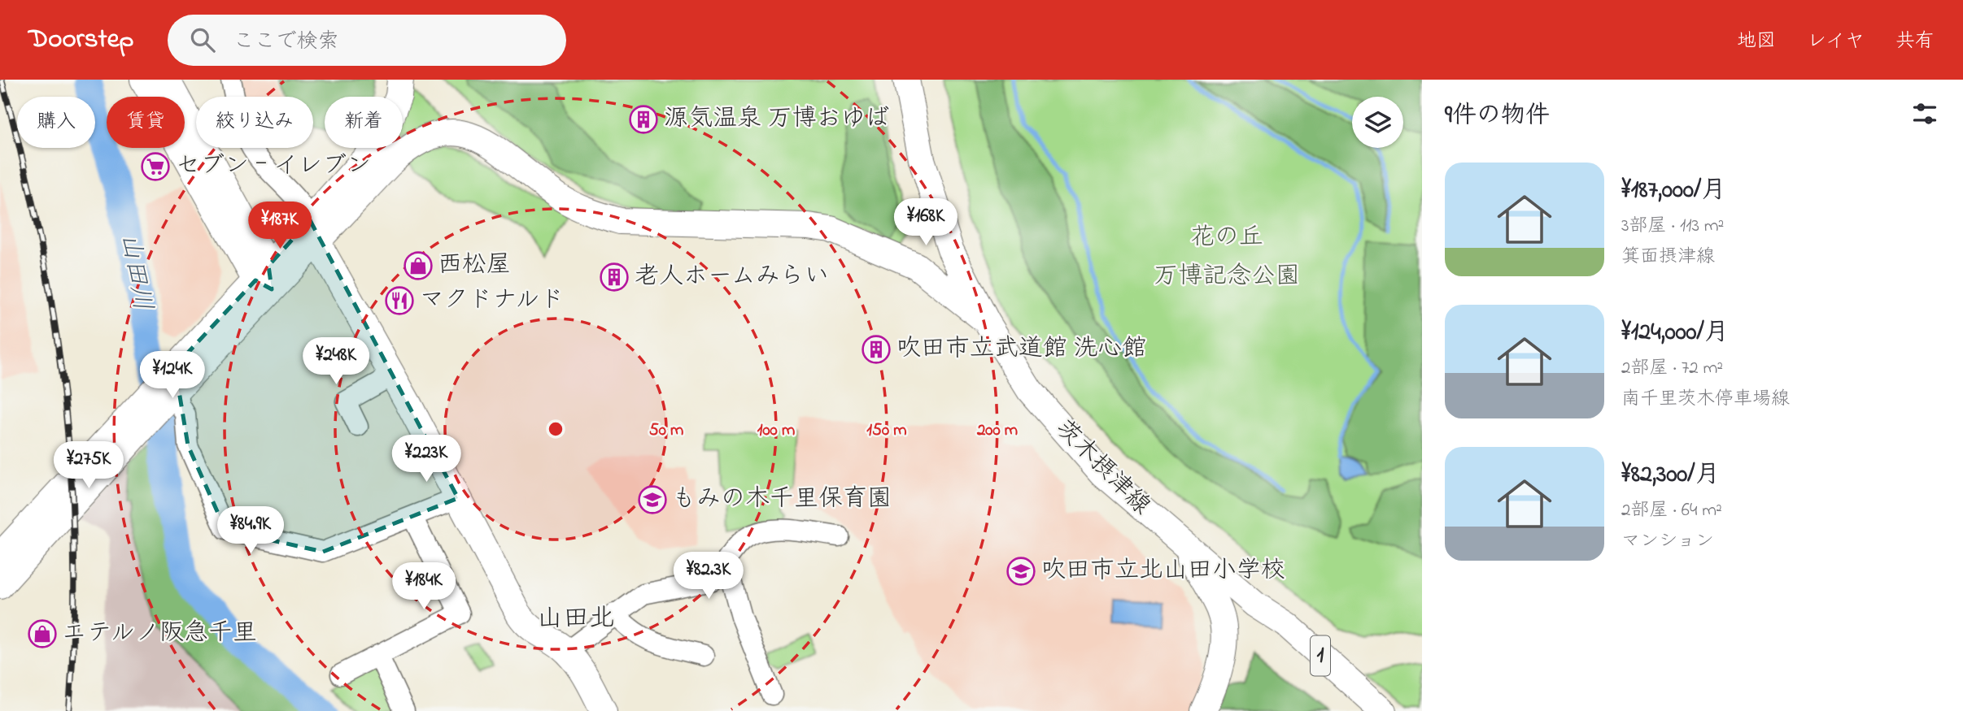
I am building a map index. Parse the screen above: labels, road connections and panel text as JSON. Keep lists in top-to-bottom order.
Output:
{
  "streets": {
    "main road": ["茨木摂津線", "1"]
  },
  "districts": ["山田北"],
  "water": ["山田川"],
  "parks": ["花の丘", "万博記念公園"],
  "places": {
    "building": ["源気温泉 万博おゆば", "老人ホームみらい", "吹田市立武道館 洗心館"],
    "supermarket": ["セブン‐イレブン"],
    "shop": ["西松屋", "エテルノ阪急千里"],
    "restaurant": ["マクドナルド"],
    "school or university": ["もみの木千里保育園", "吹田市立北山田小学校"]
  },
  "page": {
    "header": "Doorstep",
    "search": "ここで検索",
    "nav": ["地図", "レイヤ", "共有"],
    "heading": "9件の物件",
    "chip": [
      "購入",
      "賃貸",
      "絞り込み",
      "新着"
    ],
    "list": [
      {
        "name": "¥187,000/月",
        "note": "3部屋 · 113 m² · 箕面摂津線"
      },
      {
        "name": "¥124,000/月",
        "note": "2部屋 · 72 m² · 南千里茨木停車場線"
      },
      {
        "name": "¥82,300/月",
        "note": "2部屋 · 64 m² · マンション"
      }
    ],
    "price": [
      "¥168K",
      "¥187K",
      "¥248K",
      "¥124K",
      "¥223K",
      "¥275K",
      "¥84.9K",
      "¥82.3K",
      "¥184K"
    ]
  },
  "rings": [
    "50 m",
    "100 m",
    "150 m",
    "200 m"
  ]
}
